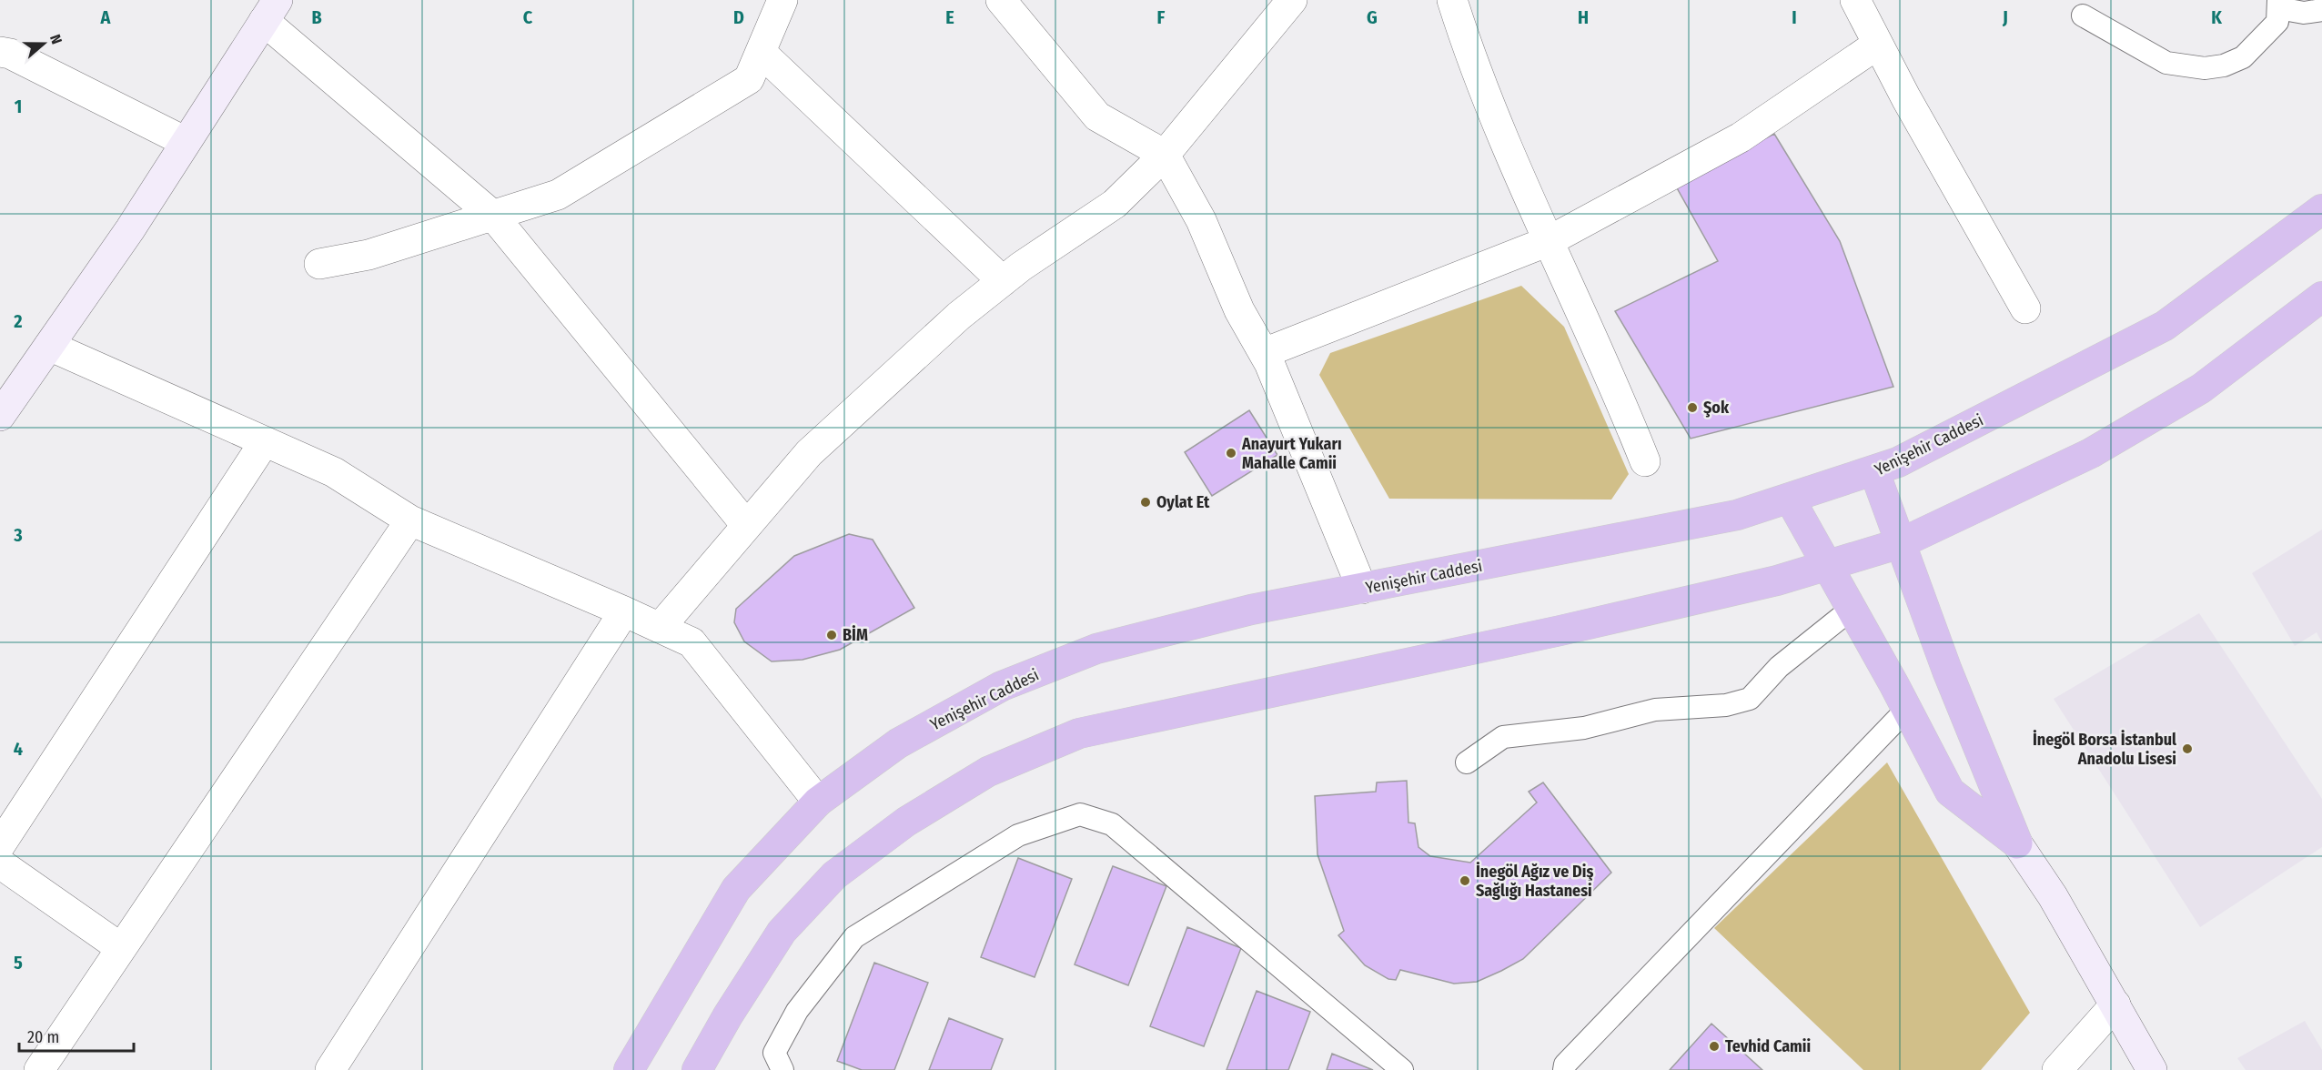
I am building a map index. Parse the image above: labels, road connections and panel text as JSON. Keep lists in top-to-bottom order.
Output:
{
  "streets": {
    "highway": ["Yenişehir Caddesi"]
  },
  "places": [
    "Şok",
    "Anayurt Yukarı Mahalle Camii",
    "Oylat Et",
    "BİM",
    "İnegöl Borsa İstanbul Anadolu Lisesi",
    "İnegöl Ağız ve Diş Sağlığı Hastanesi",
    "Tevhid Camii"
  ],
  "scale_bar": "20 m",
  "north": "right",
  "grid": {
    "columns": [
      "A",
      "B",
      "C",
      "D",
      "E",
      "F",
      "G",
      "H",
      "I",
      "J",
      "K"
    ],
    "rows": [
      "1",
      "2",
      "3",
      "4",
      "5"
    ]
  }
}
